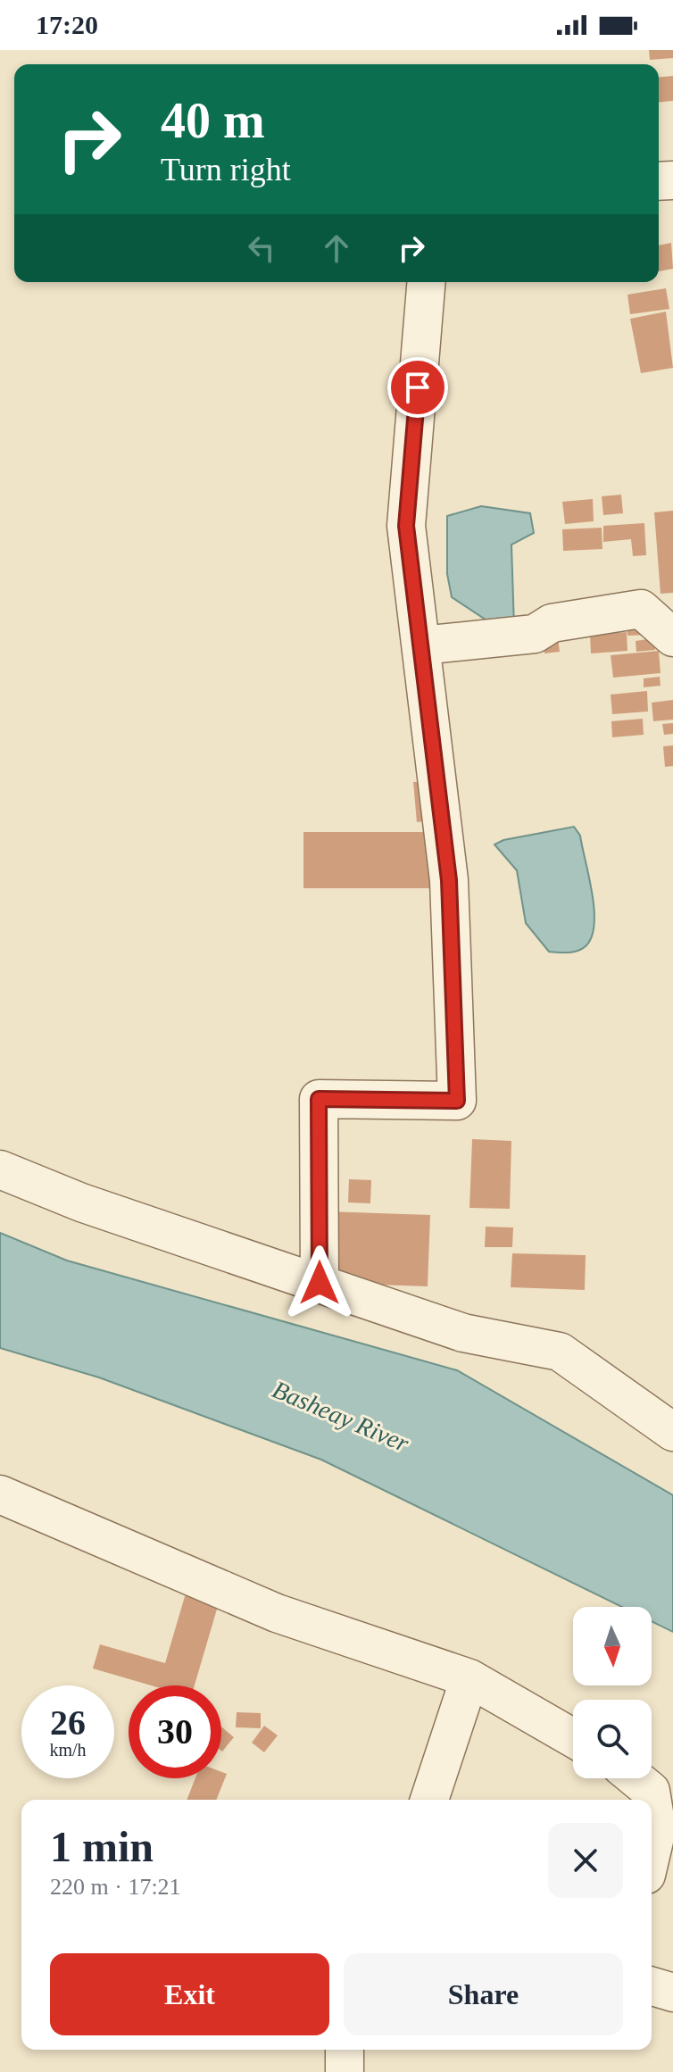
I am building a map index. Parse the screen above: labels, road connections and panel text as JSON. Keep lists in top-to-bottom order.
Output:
{
  "water": ["Basheay River"],
  "north": "bottom",
  "page": {
    "status": "17:20",
    "turn": ["40 m", "Turn right"],
    "speed": "26 km/h",
    "limit": "30",
    "heading": ["1 min", "220 m · 17:21"],
    "buttons": ["Exit", "Share"]
  }
}
